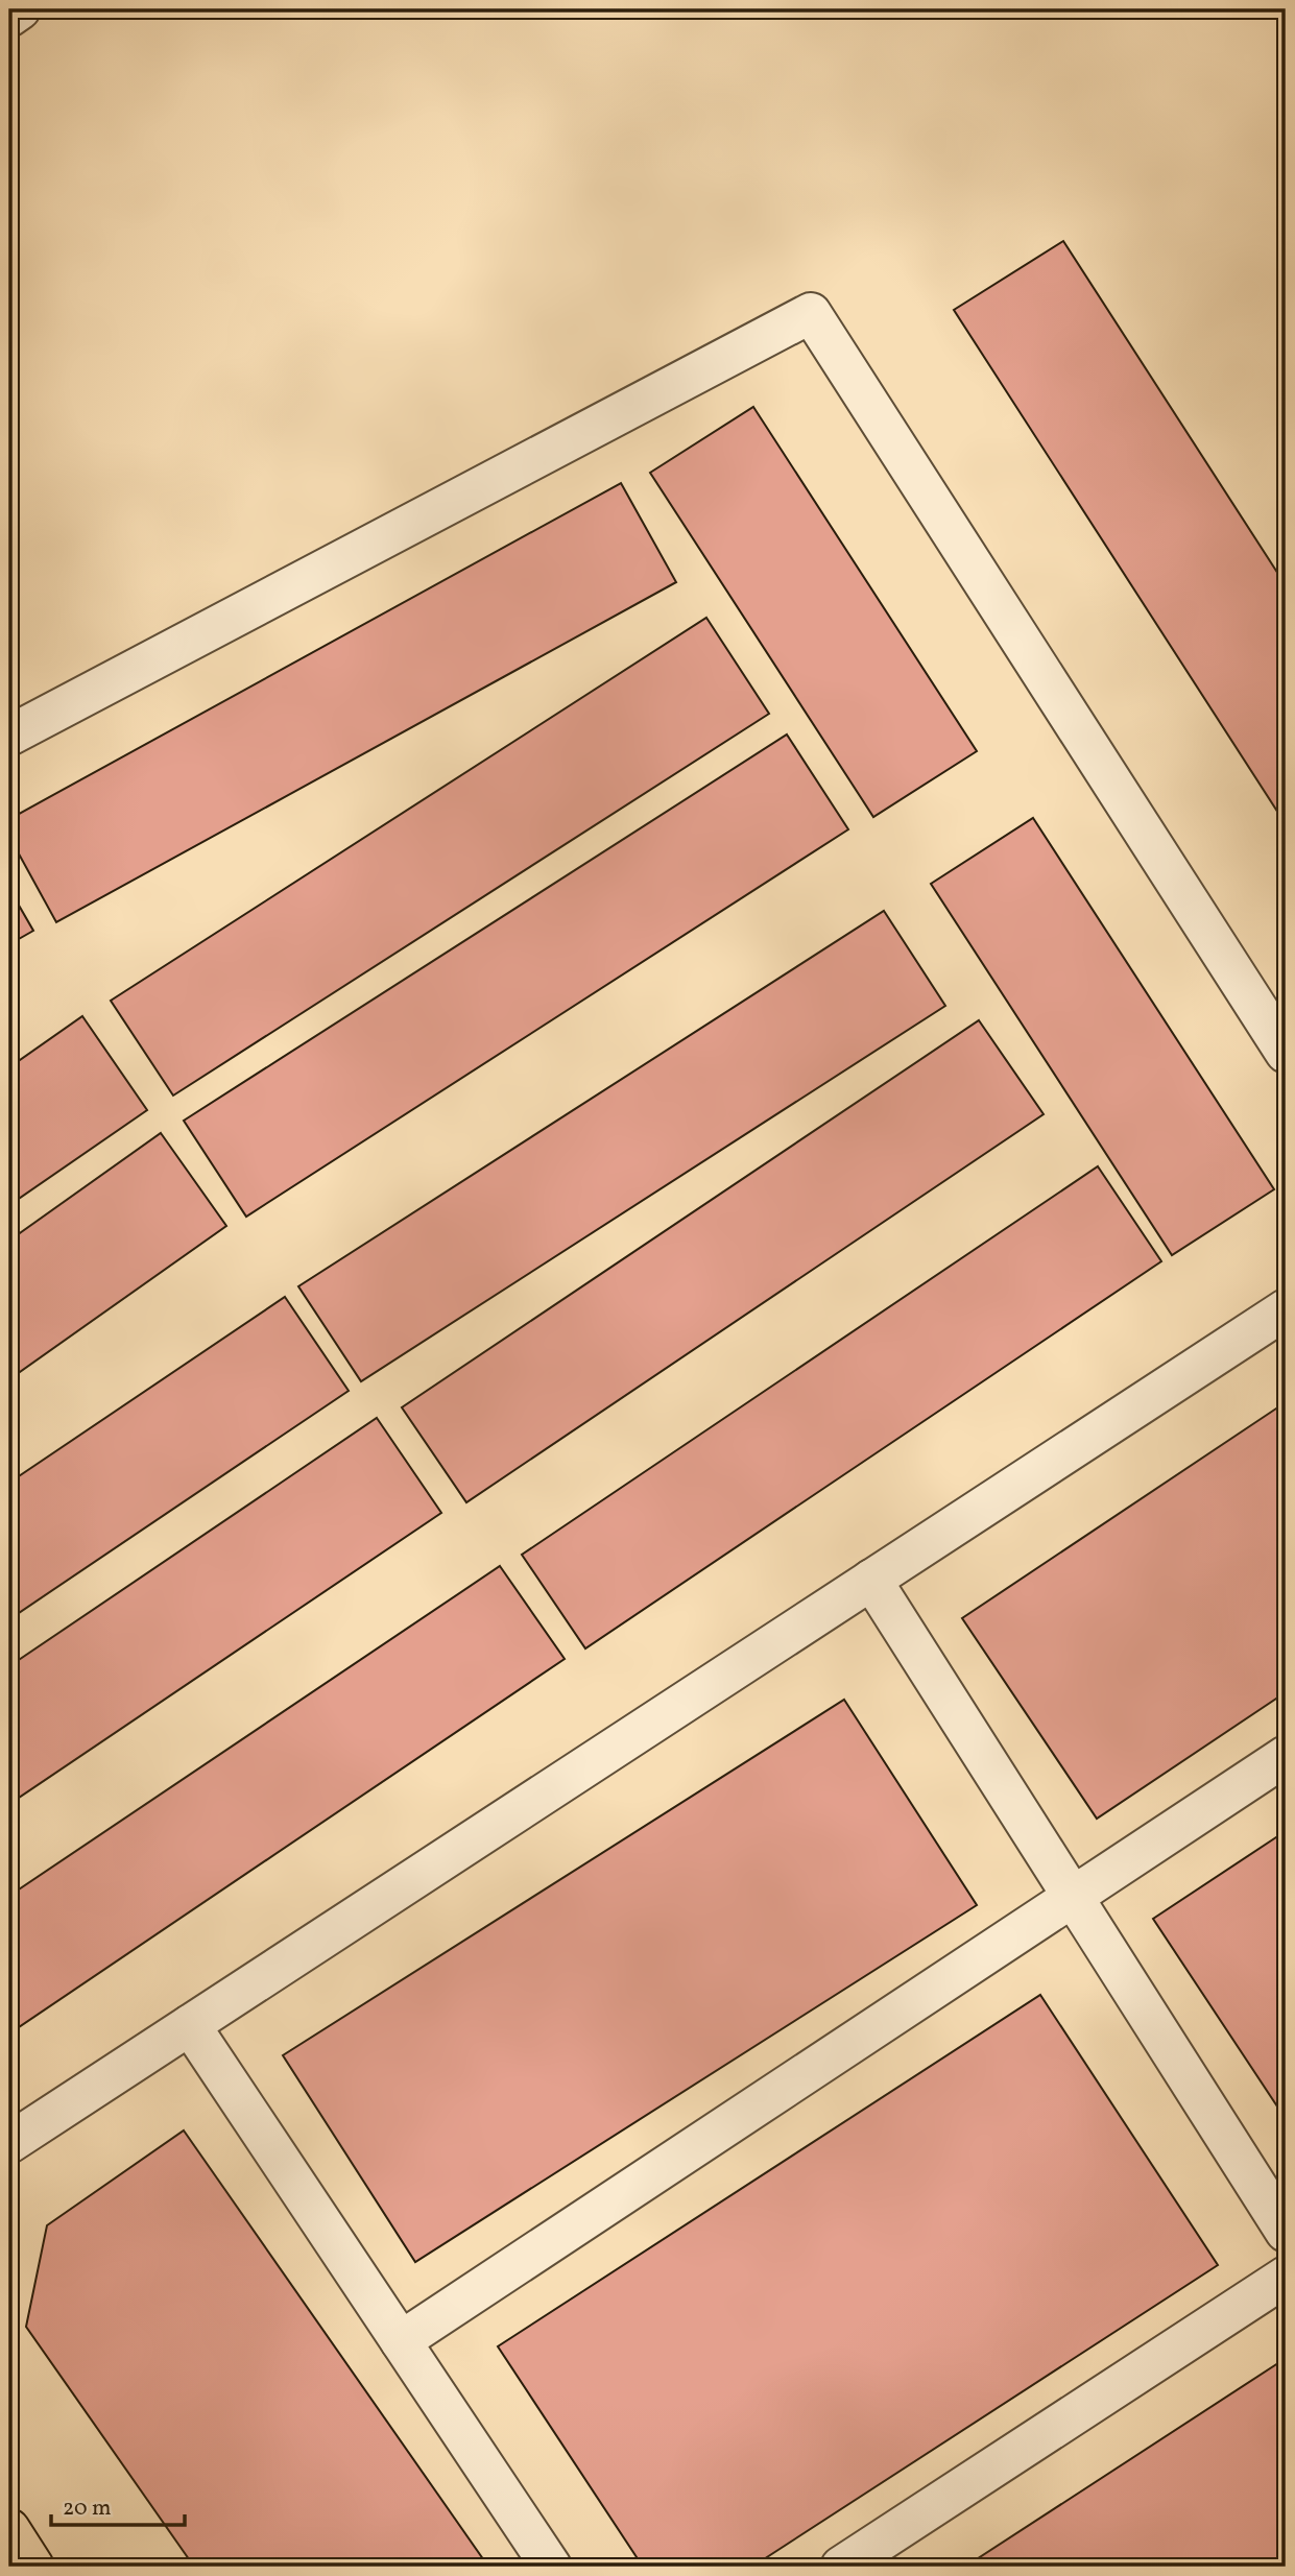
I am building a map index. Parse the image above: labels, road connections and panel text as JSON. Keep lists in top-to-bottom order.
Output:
{
  "scale_bar": "20 m"
}
